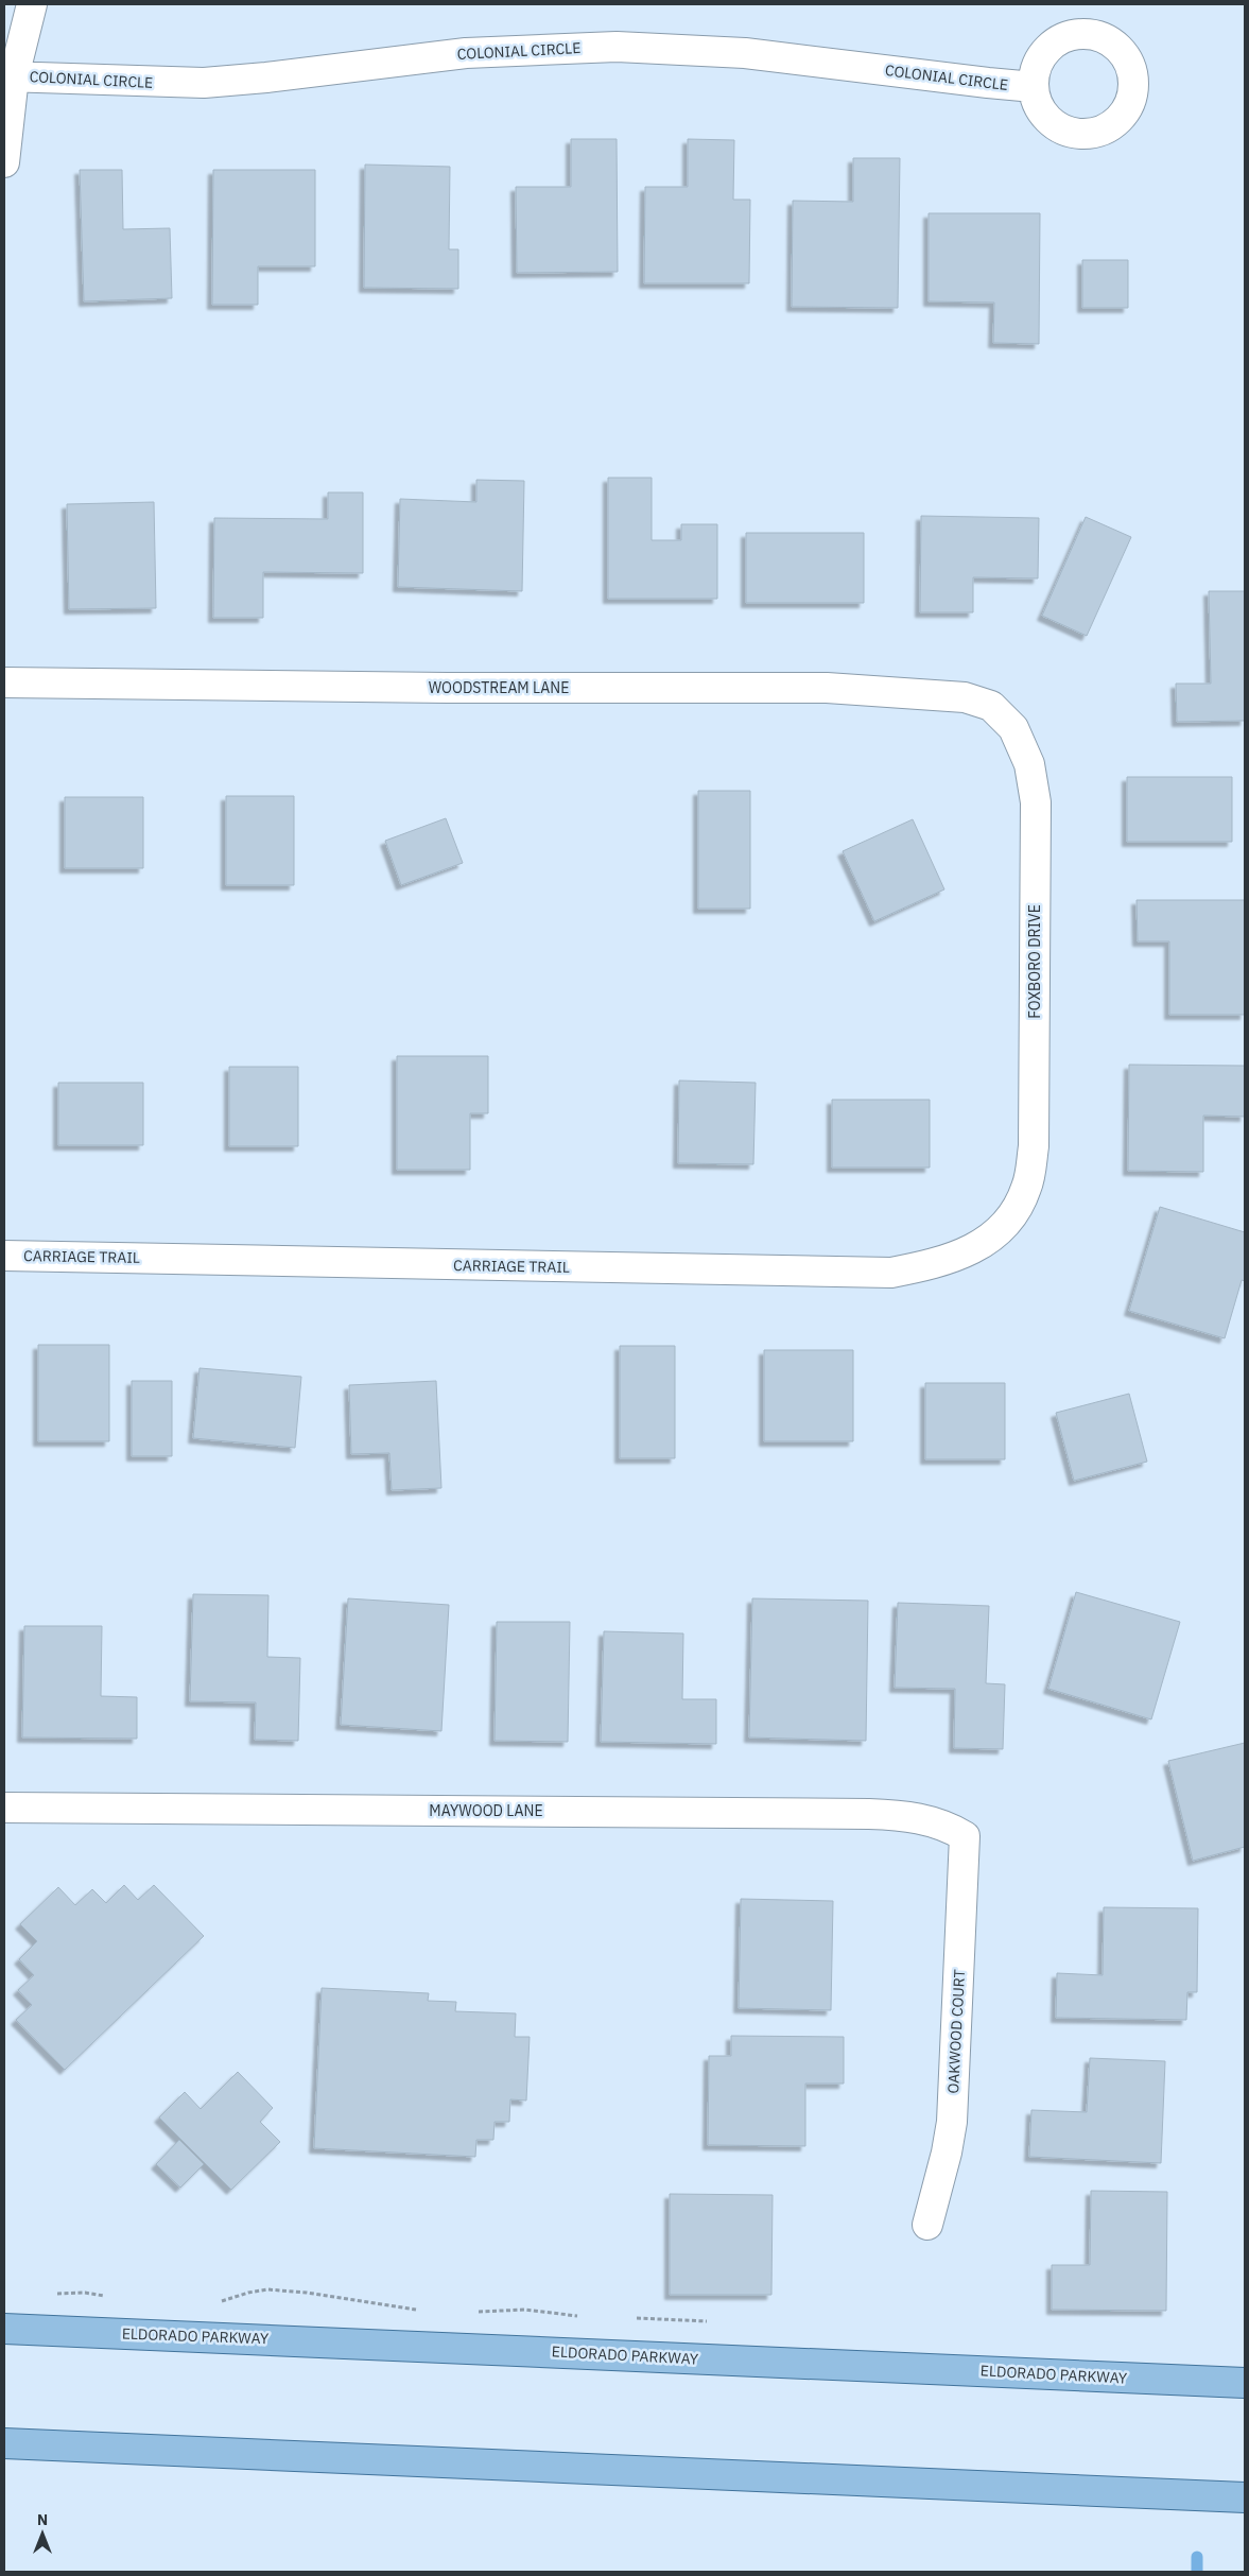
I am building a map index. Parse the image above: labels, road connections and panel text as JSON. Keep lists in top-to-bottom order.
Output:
{
  "streets": {
    "main road": ["ELDORADO PARKWAY"],
    "street": [
      "COLONIAL CIRCLE",
      "WOODSTREAM LANE",
      "FOXBORO DRIVE",
      "CARRIAGE TRAIL",
      "MAYWOOD LANE",
      "OAKWOOD COURT"
    ]
  },
  "crossings": [
    ["WOODSTREAM LANE", "FOXBORO DRIVE"],
    ["FOXBORO DRIVE", "CARRIAGE TRAIL"],
    ["MAYWOOD LANE", "OAKWOOD COURT"]
  ],
  "north": "top"
}
